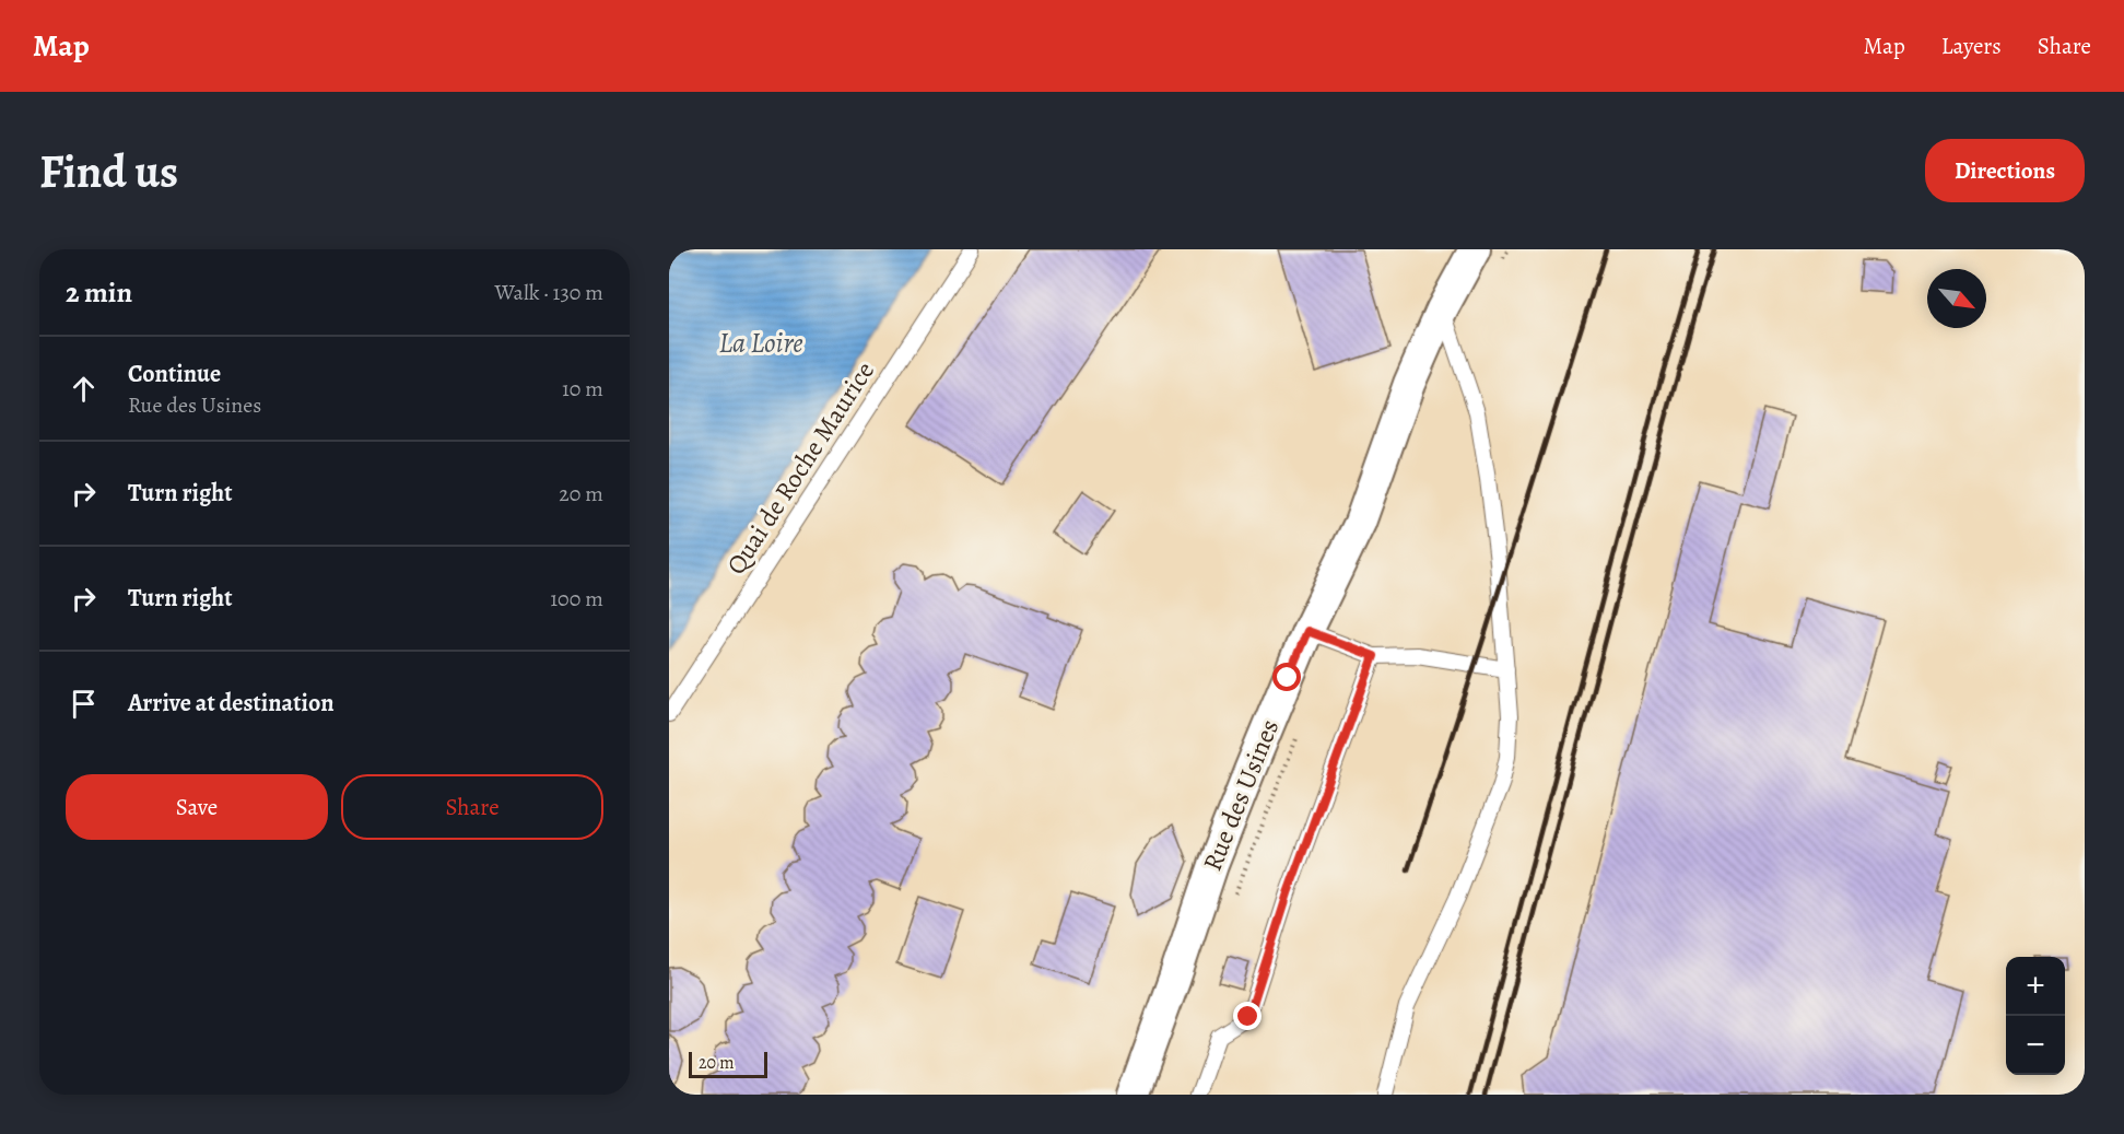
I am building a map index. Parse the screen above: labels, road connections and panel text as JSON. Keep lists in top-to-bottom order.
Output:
{
  "streets": {
    "street": ["Rue des Usines"],
    "lane": ["Quai de Roche Maurice"]
  },
  "water": ["La Loire"],
  "scale_bar": "20 m",
  "north": "bottom right",
  "page": {
    "header": "Map",
    "nav": ["Map", "Layers", "Share"],
    "buttons": [
      "Directions",
      ["Save", "Share"]
    ],
    "title": "Find us",
    "heading": ["2 min", "Walk · 130 m"],
    "list": [
      ["Continue", "Rue des Usines", "10 m"],
      ["Turn right", "20 m"],
      ["Turn right", "100 m"],
      "Arrive at destination"
    ],
    "map_buttons": ["+", "−"],
    "scale": "20 m"
  }
}
